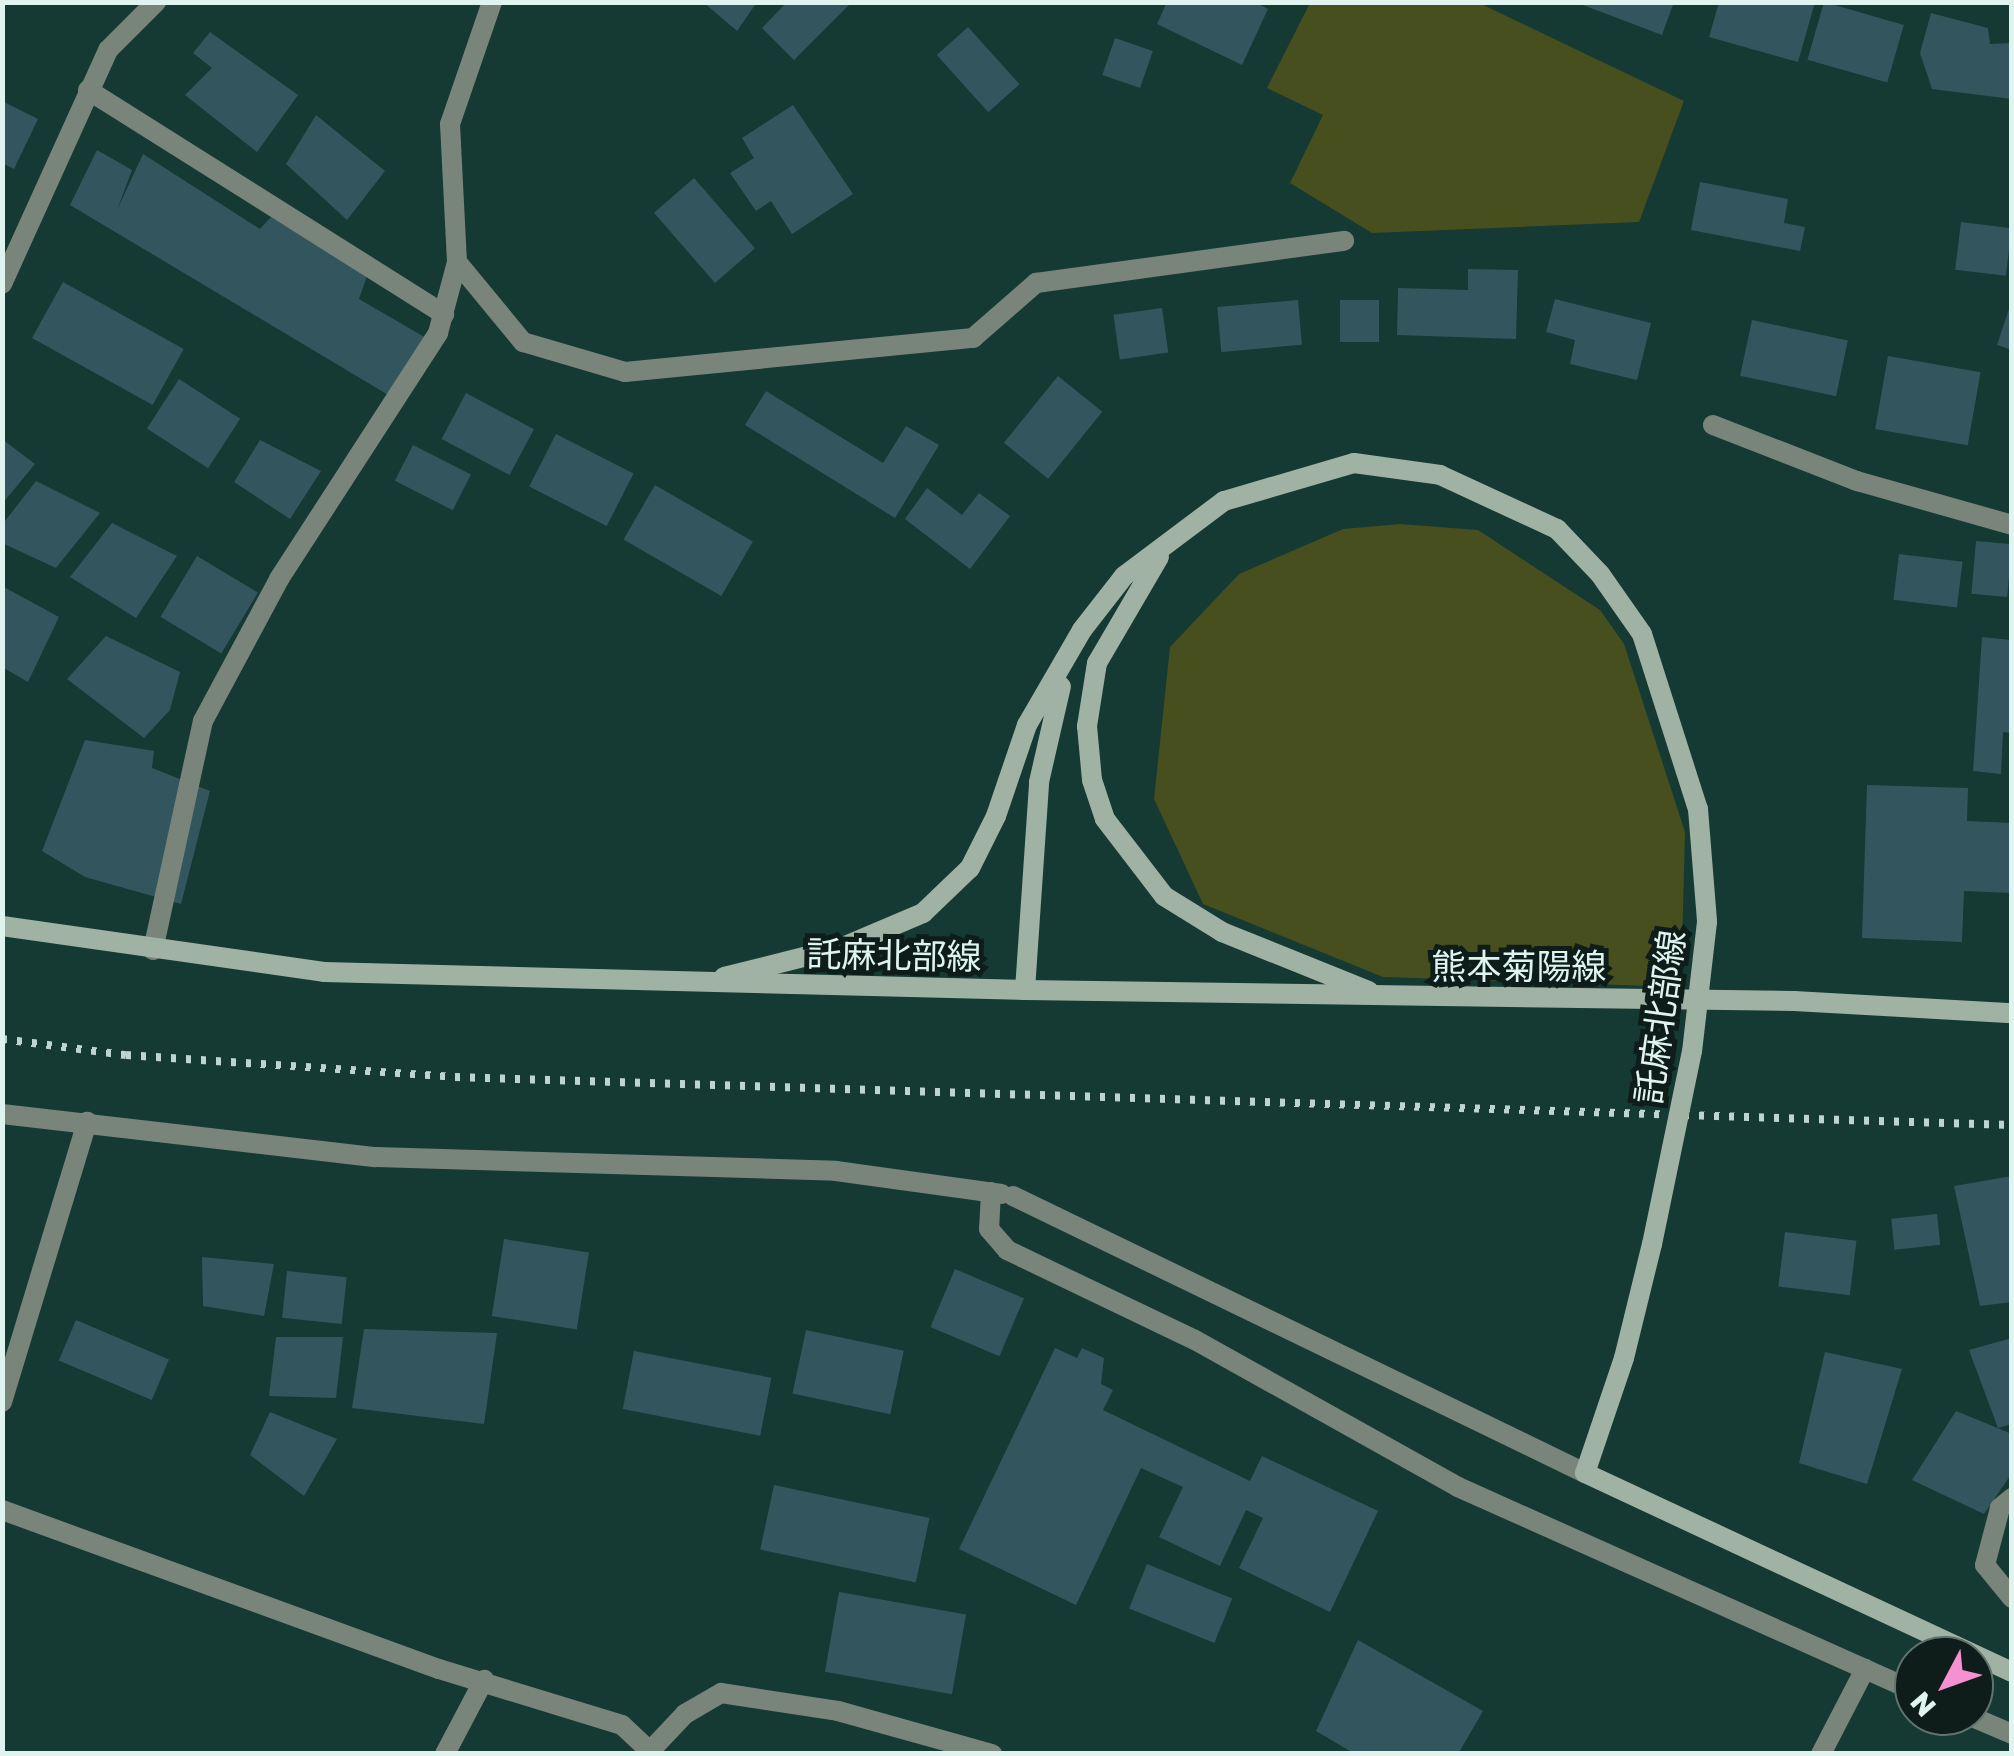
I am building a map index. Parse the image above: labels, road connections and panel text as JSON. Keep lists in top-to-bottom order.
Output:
{
  "streets": {
    "main road": ["託麻北部線", "熊本菊陽線"]
  },
  "crossings": [
    ["託麻北部線", "熊本菊陽線"]
  ],
  "north": "bottom left"
}
